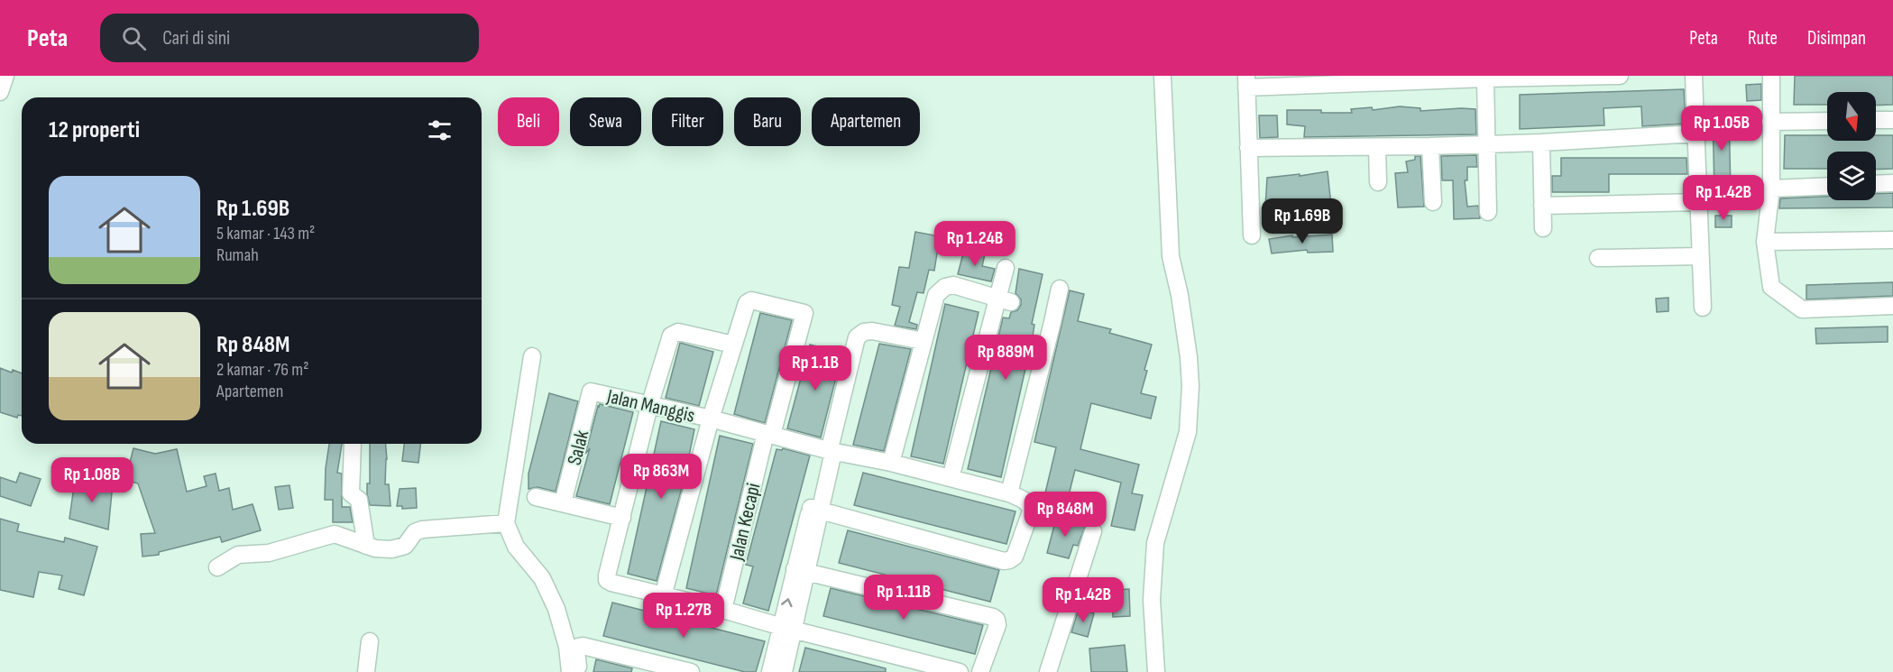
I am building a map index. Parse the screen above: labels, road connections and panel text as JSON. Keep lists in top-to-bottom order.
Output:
{
  "streets": {
    "street": ["Jalan Manggis", "Salak", "Jalan Kecapi"]
  },
  "crossings": [
    ["Jalan Manggis", "Salak"],
    ["Jalan Manggis", "Jalan Kecapi"]
  ],
  "north": "bottom",
  "page": {
    "header": "Peta",
    "search": "Cari di sini",
    "nav": ["Peta", "Rute", "Disimpan"],
    "chip": [
      "Beli",
      "Sewa",
      "Filter",
      "Baru",
      "Apartemen"
    ],
    "heading": "12 properti",
    "price": [
      "Rp 1.05B",
      "Rp 1.42B",
      "Rp 1.69B",
      "Rp 1.24B",
      "Rp 889M",
      "Rp 1.1B",
      "Rp 863M",
      "Rp 1.08B",
      "Rp 848M",
      "Rp 1.11B",
      "Rp 1.42B",
      "Rp 1.27B"
    ],
    "list": [
      {
        "name": "Rp 1.69B",
        "note": "5 kamar · 143 m² · Rumah"
      },
      {
        "name": "Rp 848M",
        "note": "2 kamar · 76 m² · Apartemen"
      }
    ]
  }
}
